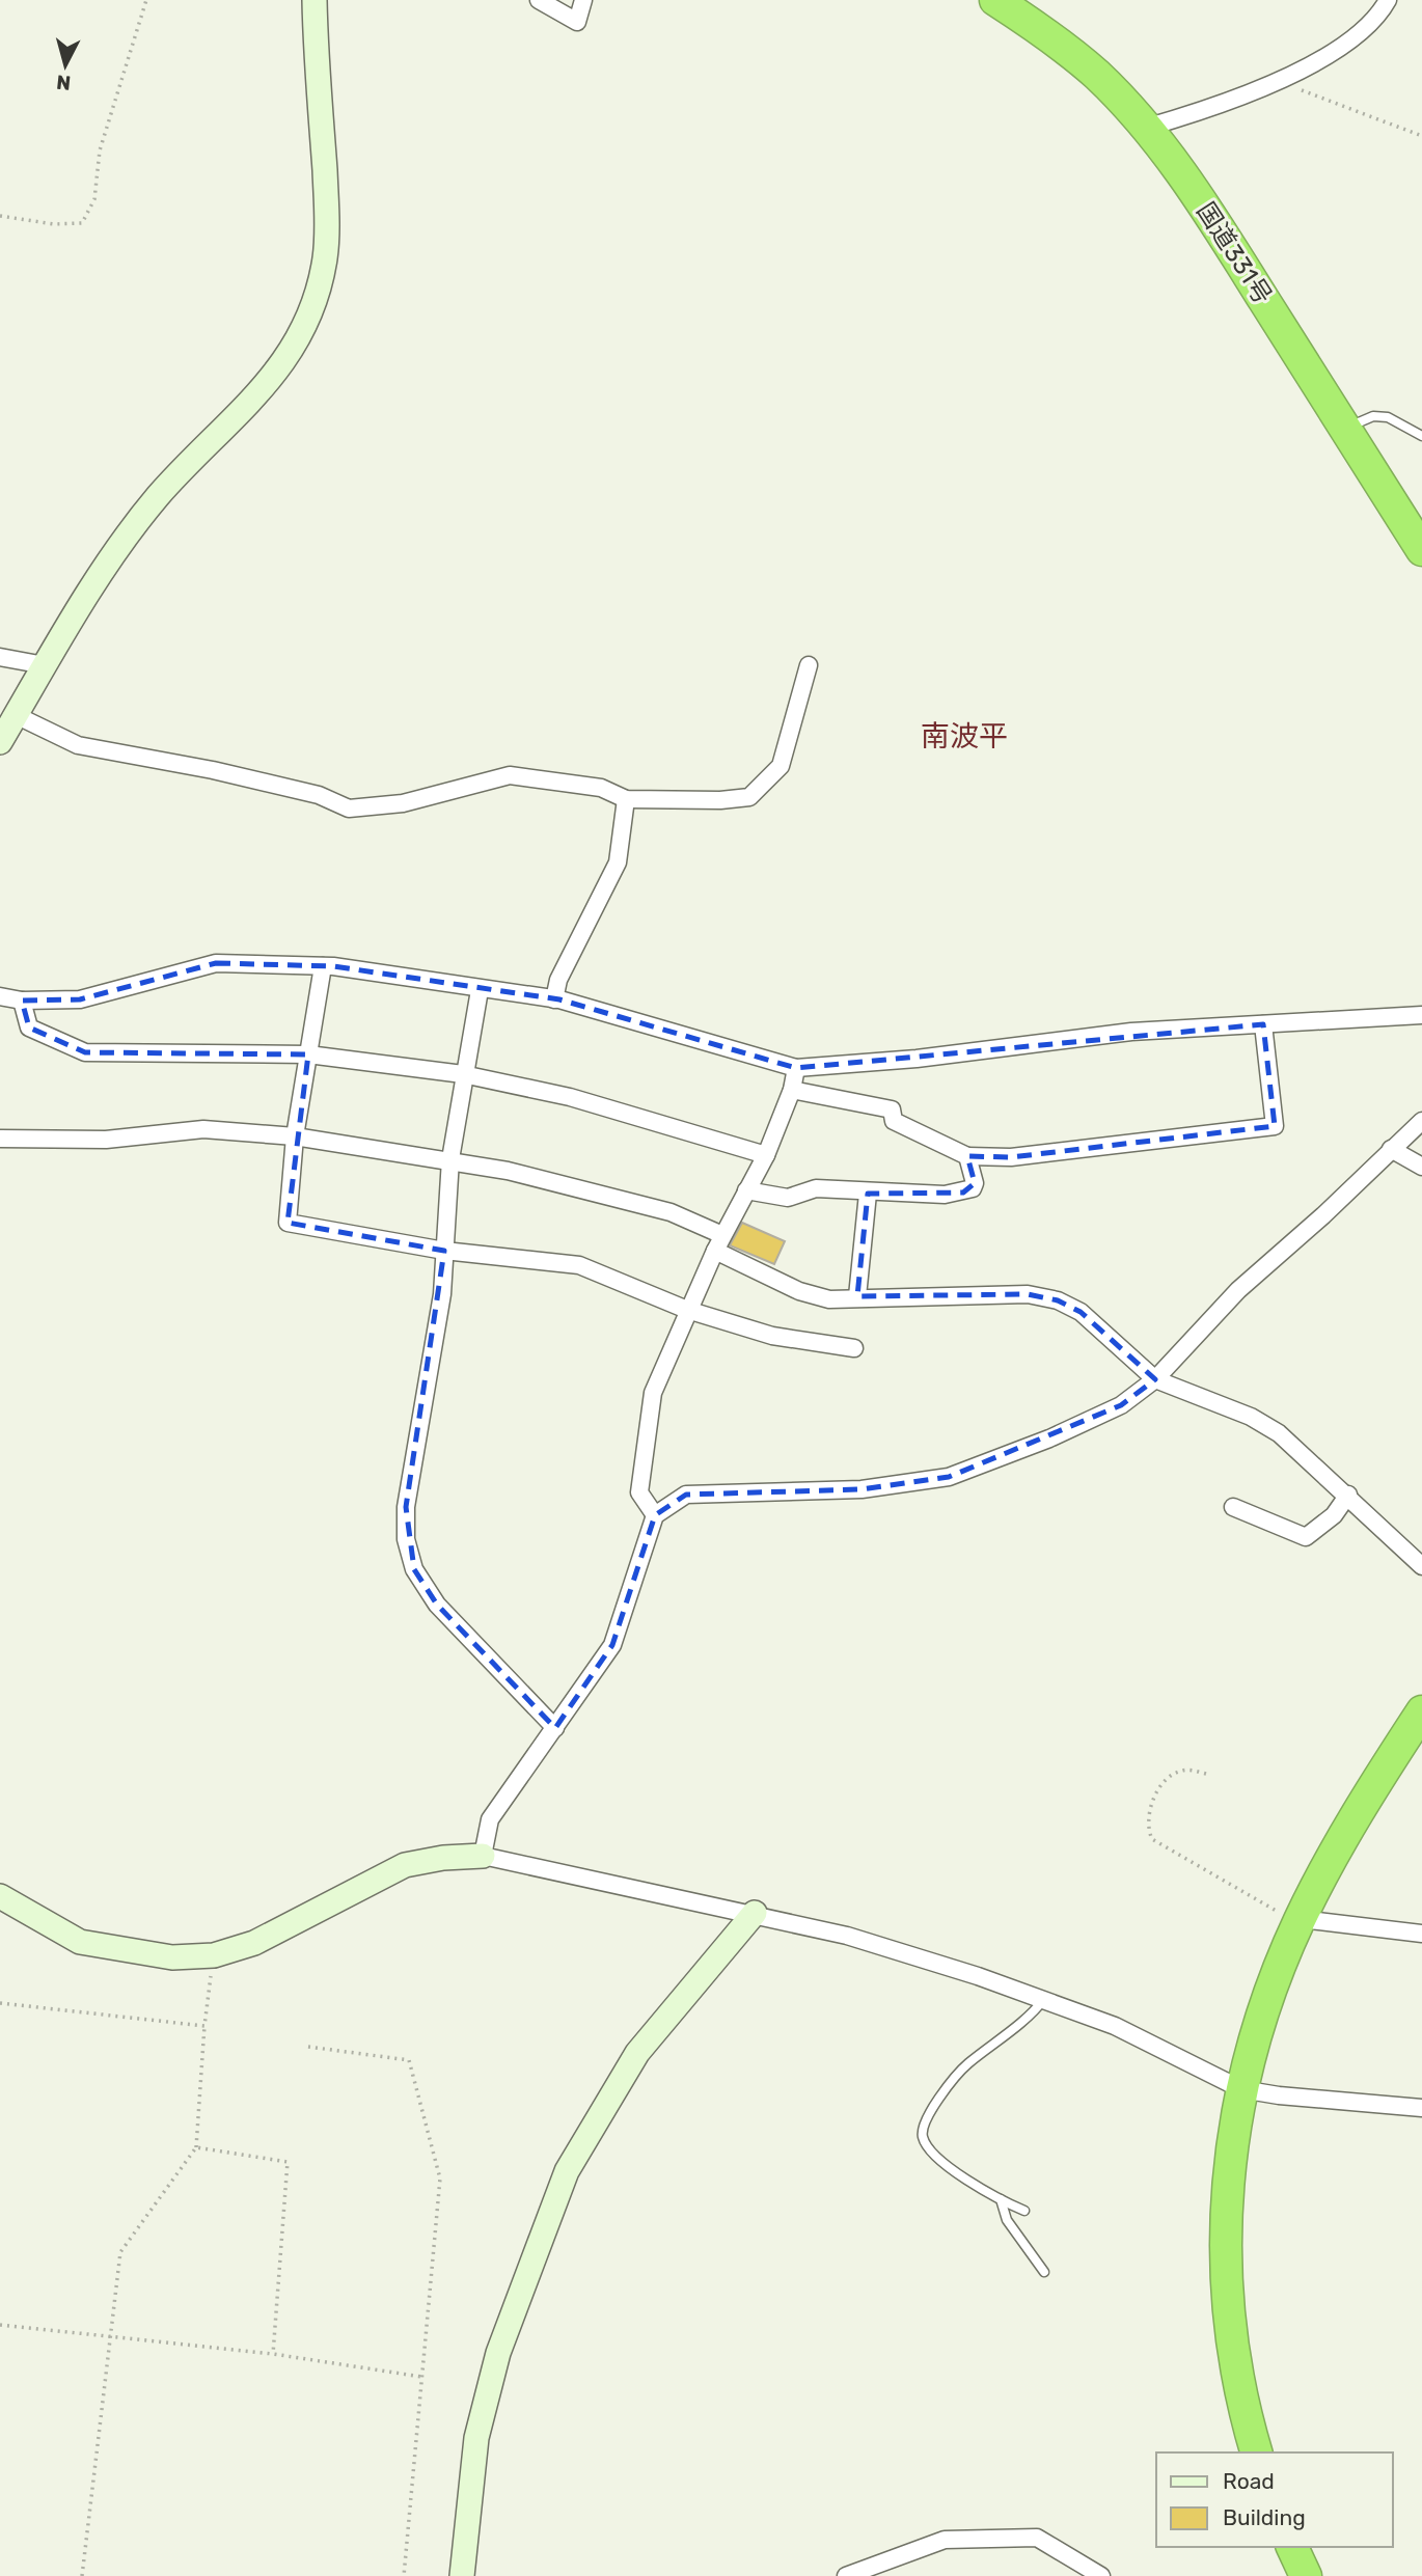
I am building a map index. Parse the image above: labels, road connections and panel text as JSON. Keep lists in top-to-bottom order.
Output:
{
  "streets": {
    "highway": ["国道331号"]
  },
  "districts": ["南波平"],
  "legend": ["Road", "Building"],
  "north": "bottom"
}
